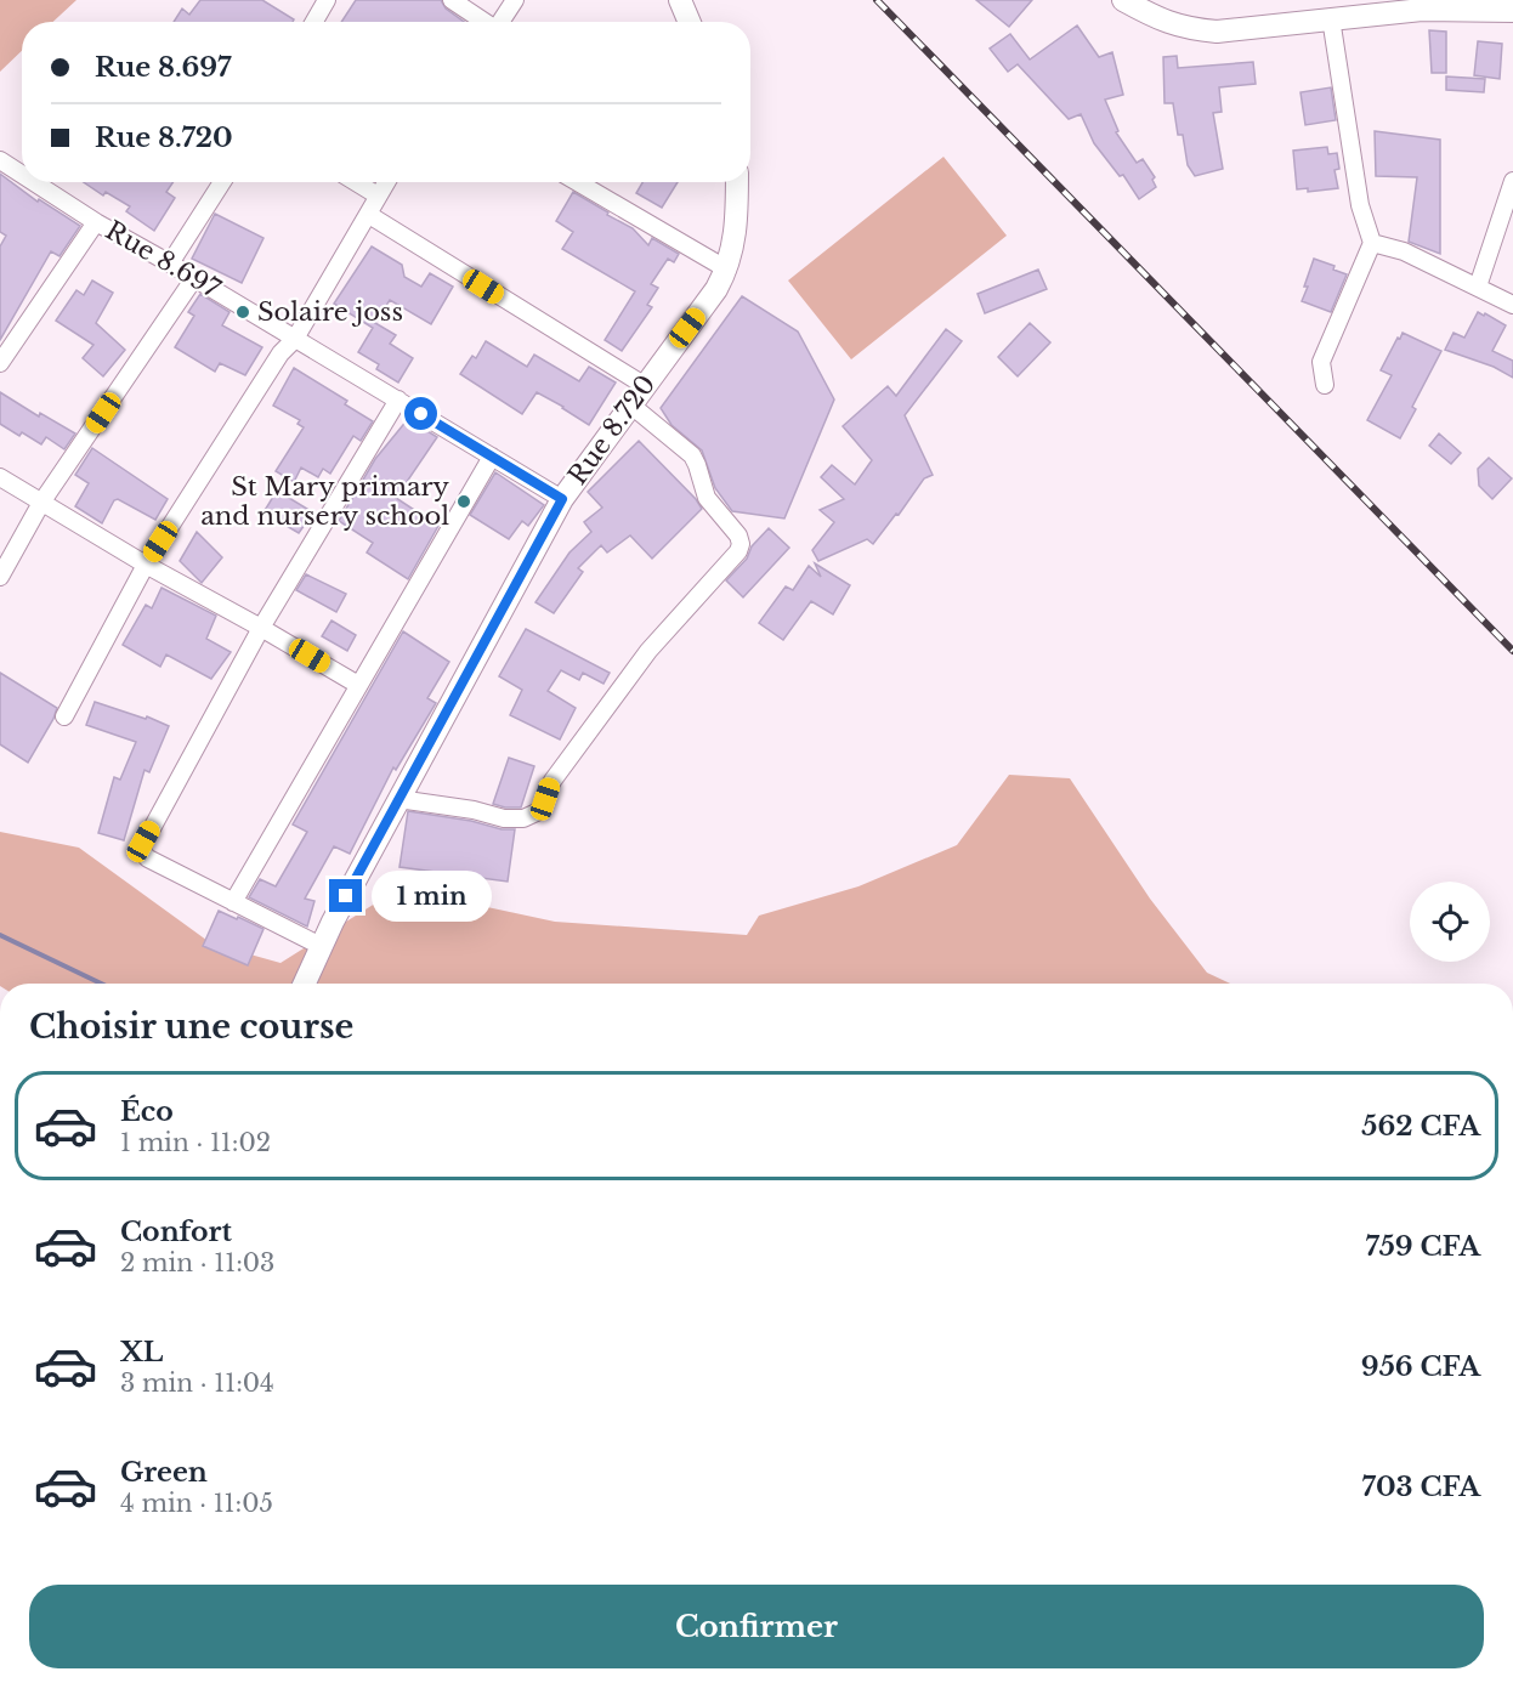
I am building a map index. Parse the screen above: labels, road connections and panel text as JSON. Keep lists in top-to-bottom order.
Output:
{
  "streets": {
    "main road": ["Rue 8.720"],
    "street": ["Rue 8.697"]
  },
  "crossings": [
    ["Rue 8.697", "Rue 8.720"]
  ],
  "places": ["Solaire joss", "St Mary primary and nursery school"],
  "page": {
    "banner": ["Rue 8.697", "Rue 8.720"],
    "bubble": "1 min",
    "heading": "Choisir une course",
    "list": [
      {
        "name": "Éco",
        "note": "1 min · 11:02",
        "value": "562 CFA"
      },
      {
        "name": "Confort",
        "note": "2 min · 11:03",
        "value": "759 CFA"
      },
      {
        "name": "XL",
        "note": "3 min · 11:04",
        "value": "956 CFA"
      },
      {
        "name": "Green",
        "note": "4 min · 11:05",
        "value": "703 CFA"
      }
    ],
    "buttons": "Confirmer"
  }
}
